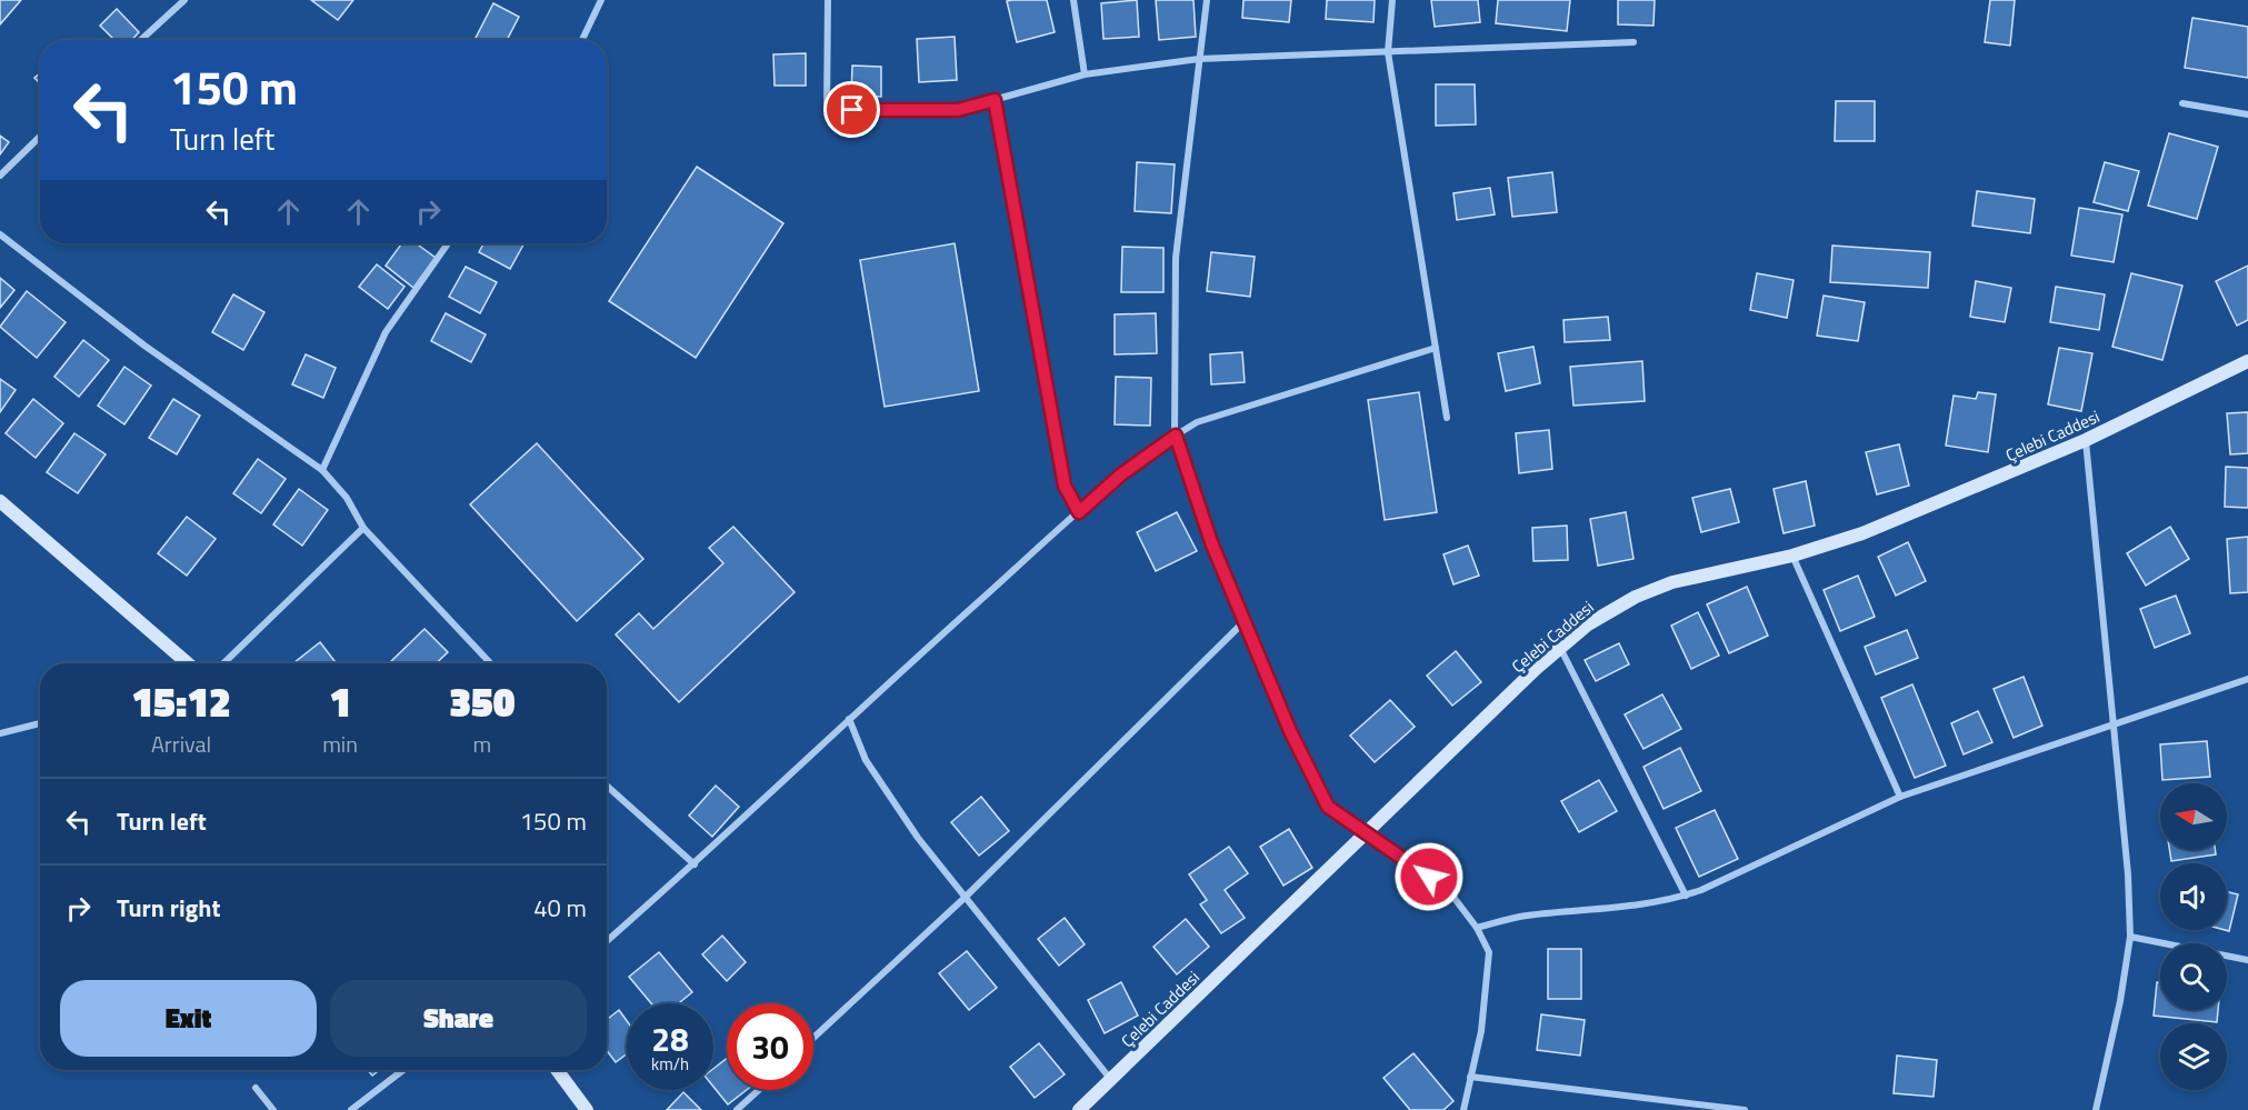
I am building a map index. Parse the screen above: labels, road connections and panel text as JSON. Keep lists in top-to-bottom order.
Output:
{
  "streets": {
    "street": ["Çelebi Caddesi"]
  },
  "north": "left",
  "page": {
    "turn": ["150 m", "Turn left"],
    "eta": [
      "15:12",
      "Arrival",
      "1",
      "min",
      "350",
      "m"
    ],
    "list": [
      {
        "name": "Turn left",
        "value": "150 m"
      },
      {
        "name": "Turn right",
        "value": "40 m"
      }
    ],
    "buttons": ["Exit", "Share"],
    "speed": "28 km/h",
    "limit": "30"
  }
}
